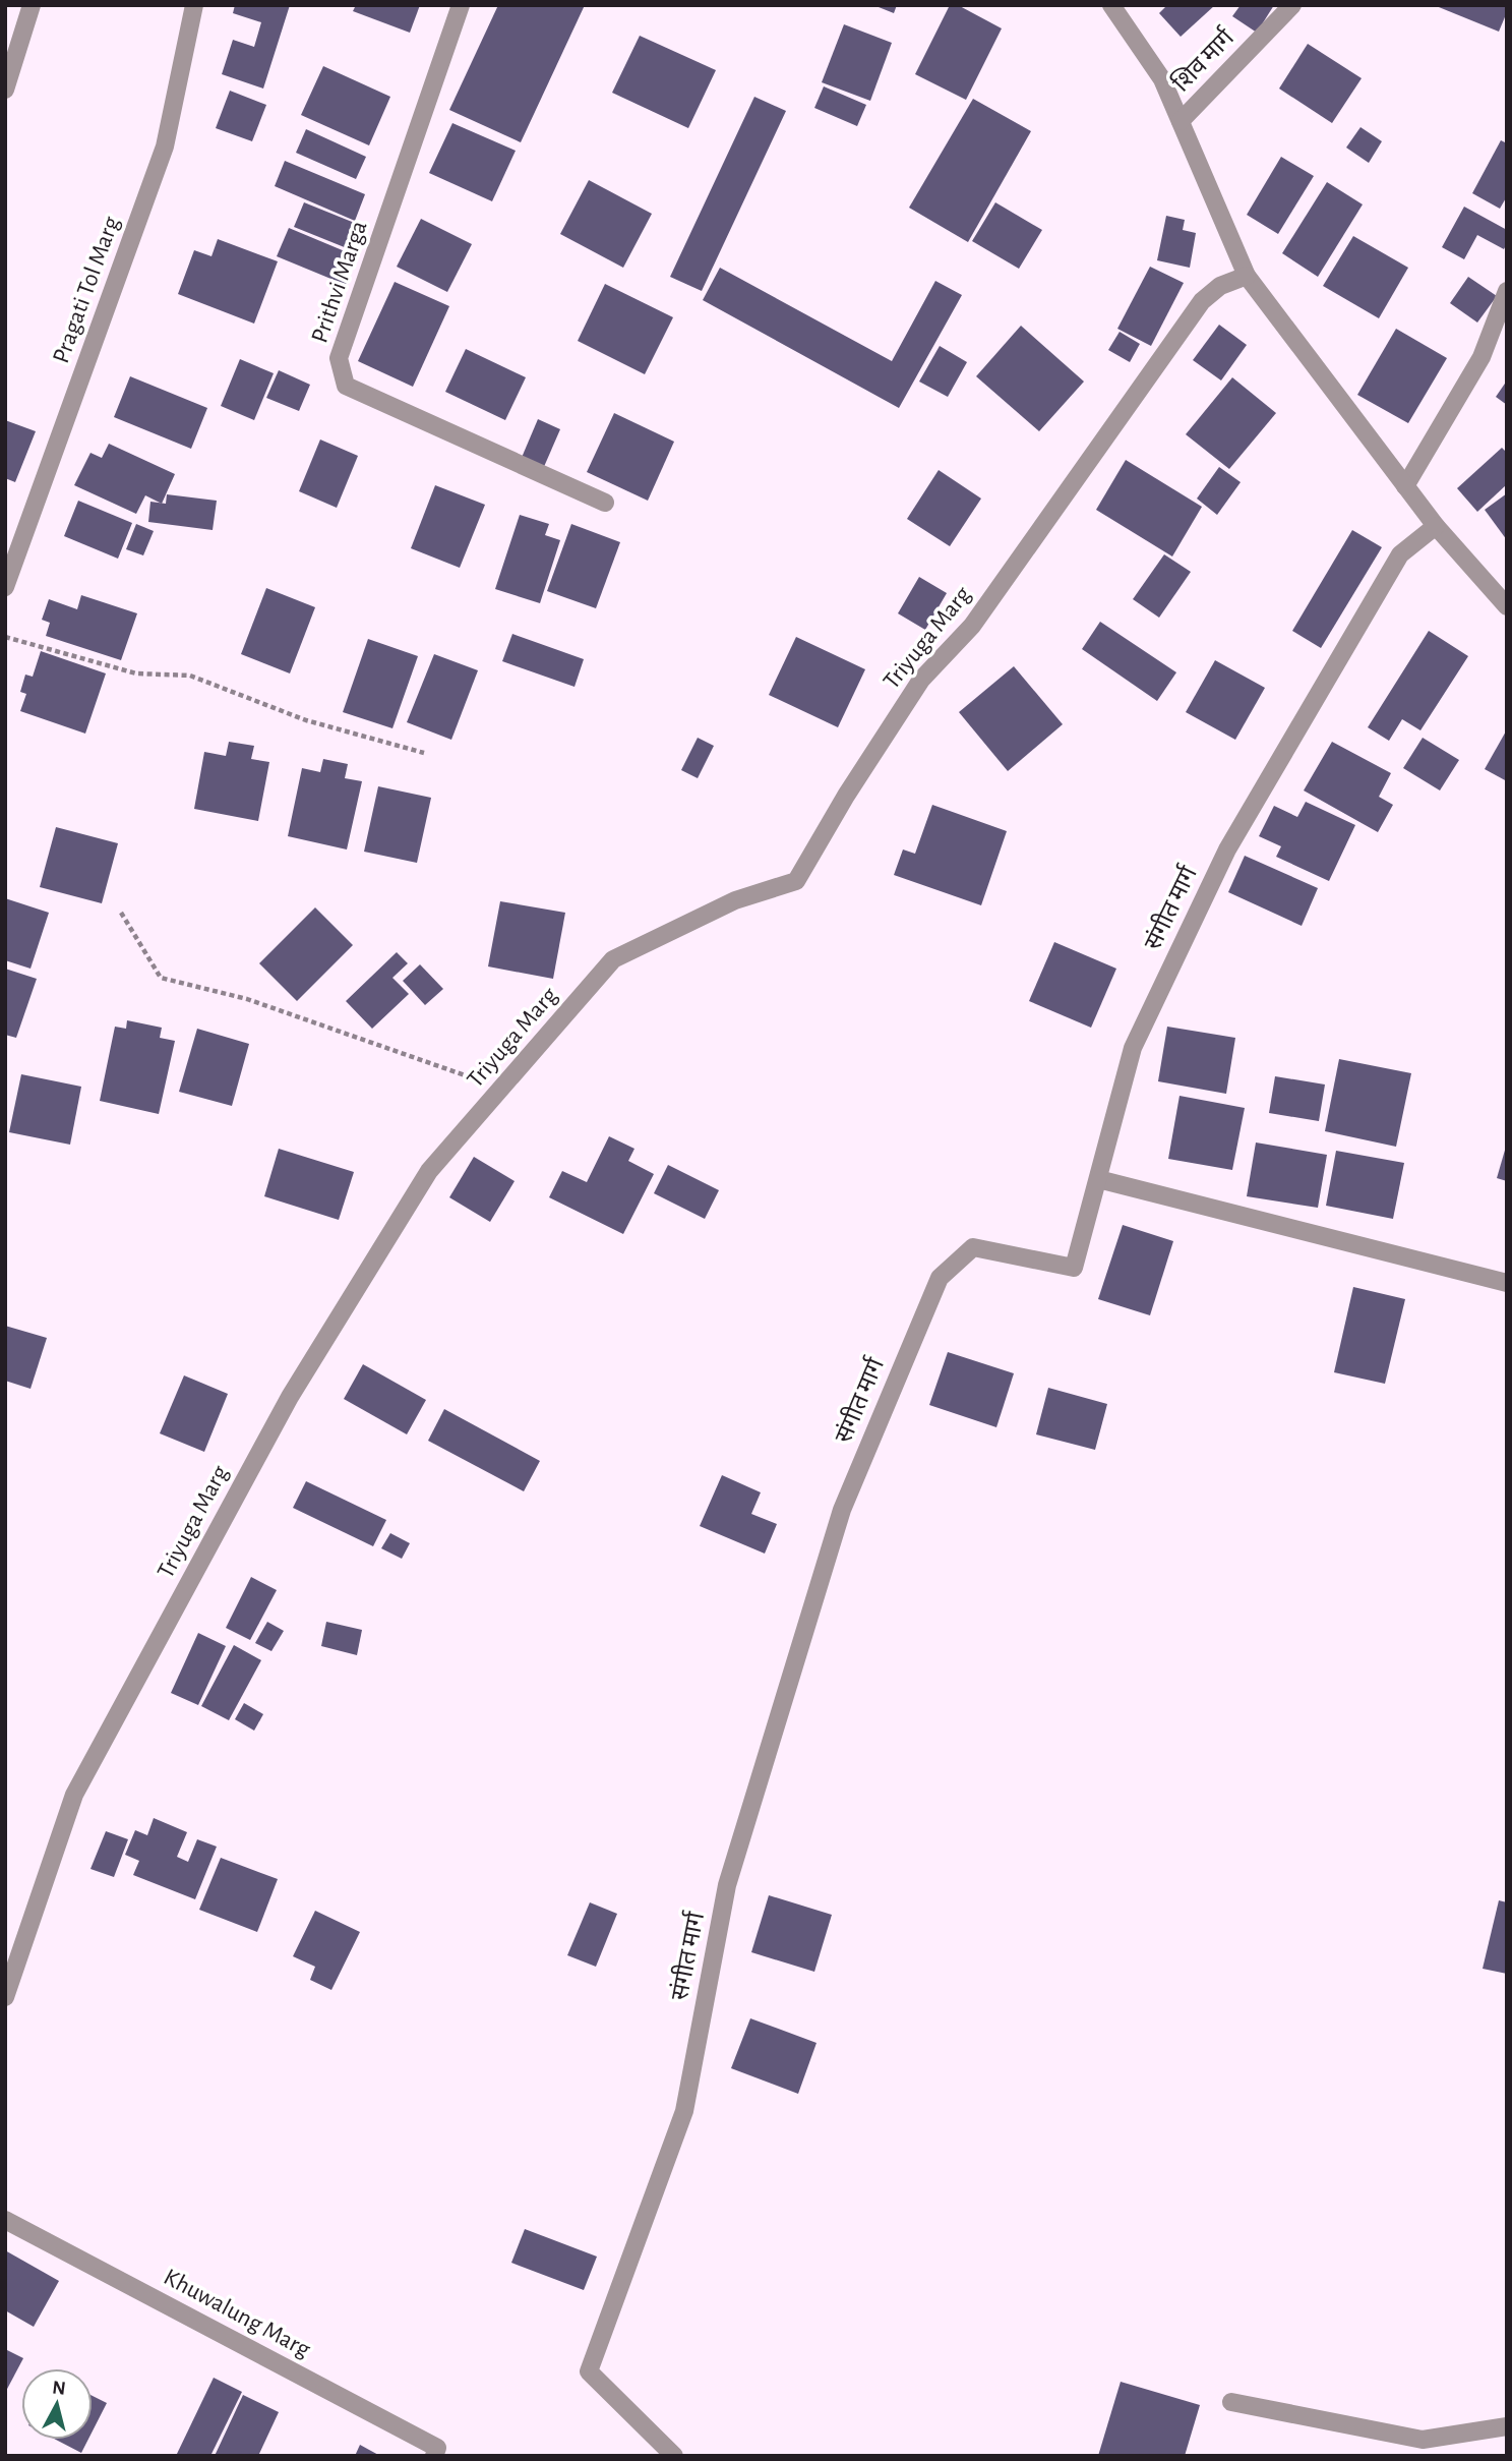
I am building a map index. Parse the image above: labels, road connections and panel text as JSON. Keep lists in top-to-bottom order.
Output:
{
  "streets": {
    "street": [
      "शिव मार्ग",
      "Prithvi Marga",
      "Pragati Tol Marg",
      "Triyuga Marg",
      "संगीत मार्ग",
      "Khuwalung Marg"
    ]
  },
  "north": "top"
}
